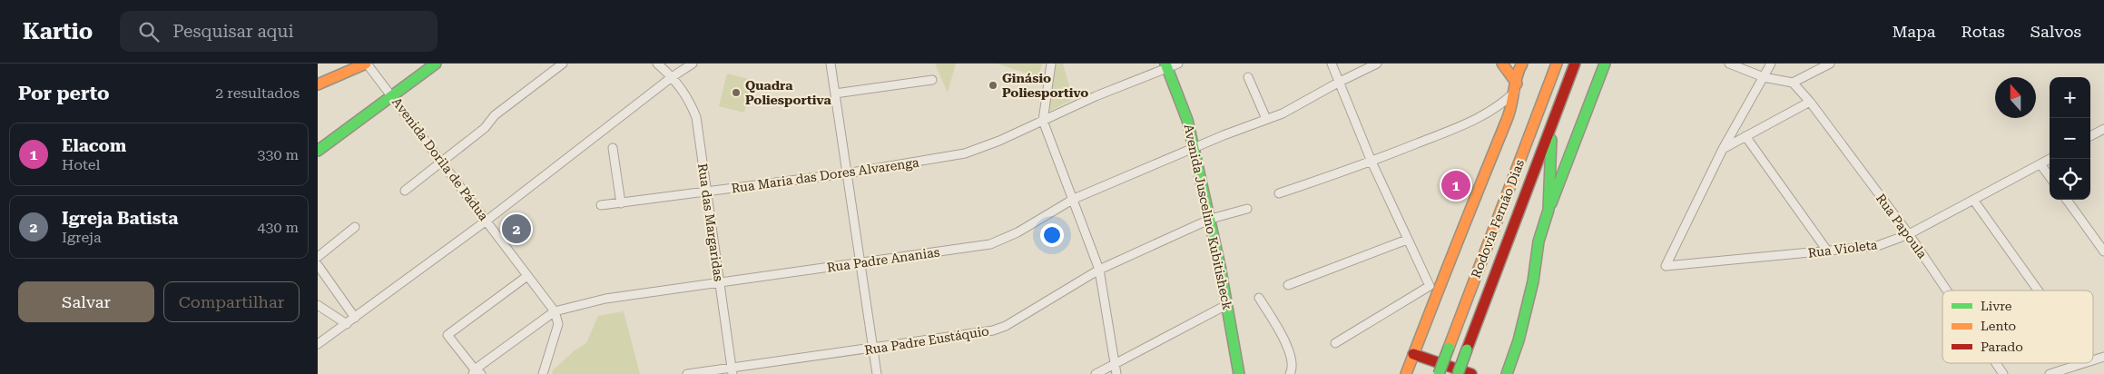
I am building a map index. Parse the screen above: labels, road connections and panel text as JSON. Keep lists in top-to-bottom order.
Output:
{
  "streets": {
    "main road": ["Avenida Juscelino Kubitisheck", "Rodovia Fernão Dias"],
    "street": [
      "Avenida Dorila de Pádua",
      "Rua Maria das Dores Alvarenga",
      "Rua das Margaridas",
      "Rua Papoula",
      "Rua Violeta",
      "Rua Padre Ananias",
      "Rua Padre Eustáquio"
    ]
  },
  "crossings": [
    ["Avenida Dorila de Pádua", "Rua Padre Ananias"],
    ["Rua Maria das Dores Alvarenga", "Avenida Juscelino Kubitisheck"],
    ["Rua Maria das Dores Alvarenga", "Rua das Margaridas"],
    ["Avenida Juscelino Kubitisheck", "Rua Padre Ananias"],
    ["Avenida Juscelino Kubitisheck", "Rua Padre Eustáquio"],
    ["Rua das Margaridas", "Rua Padre Ananias"],
    ["Rua das Margaridas", "Rua Padre Eustáquio"],
    ["Rua Papoula", "Rua Violeta"]
  ],
  "places": ["Ginásio Poliesportivo", "Quadra Poliesportiva"],
  "legend": ["Livre", "Lento", "Parado"],
  "north": "top",
  "page": {
    "header": "Kartio",
    "search": "Pesquisar aqui",
    "nav": ["Mapa", "Rotas", "Salvos"],
    "heading": ["Por perto", "2 resultados"],
    "map_buttons": ["+", "−"],
    "list": [
      {
        "mark": "1",
        "name": "Elacom",
        "note": "Hotel",
        "value": "330 m"
      },
      {
        "mark": "2",
        "name": "Igreja Batista",
        "note": "Igreja",
        "value": "430 m"
      }
    ],
    "pins": ["1", "2"],
    "buttons": ["Salvar", "Compartilhar"]
  }
}
